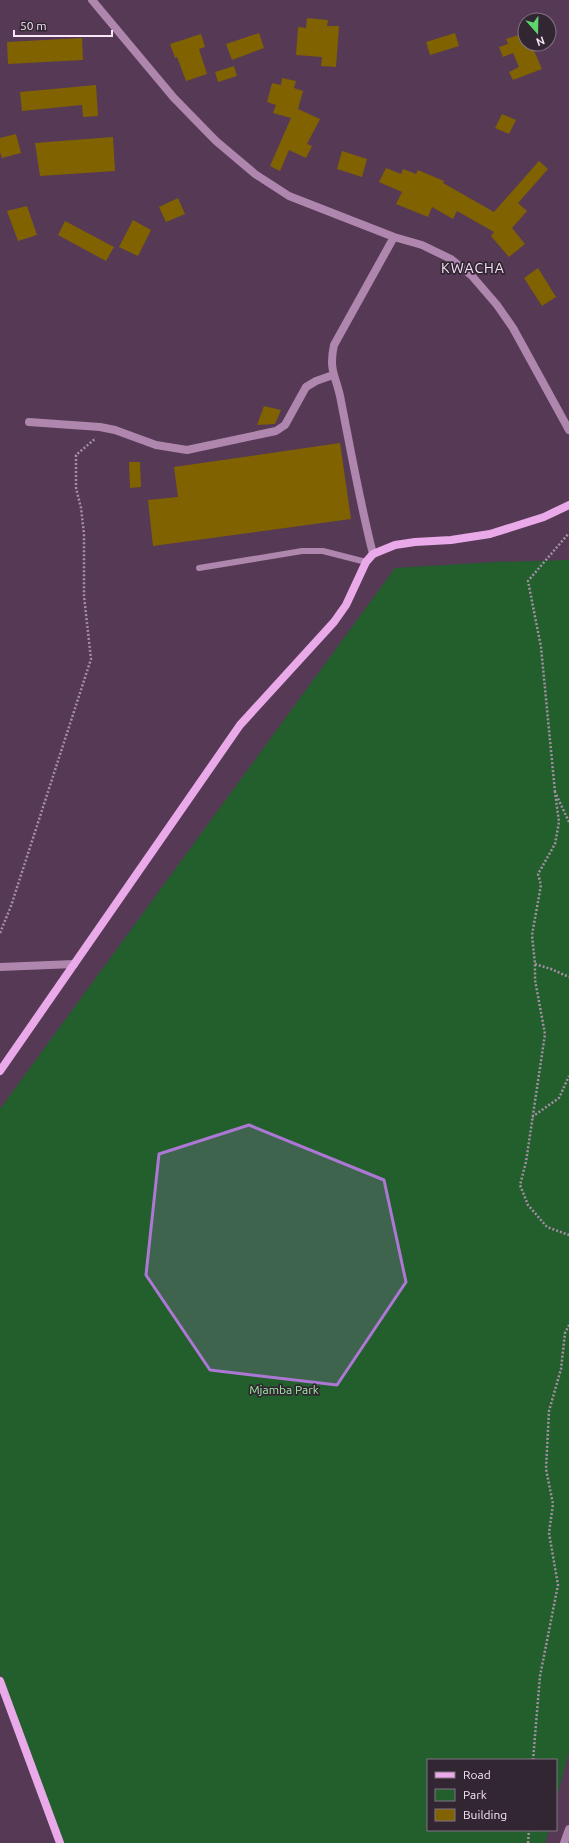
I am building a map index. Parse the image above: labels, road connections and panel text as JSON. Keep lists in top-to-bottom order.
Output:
{
  "districts": ["KWACHA"],
  "parks": ["Mjamba Park"],
  "legend": ["Road", "Park", "Building"],
  "scale_bar": "50 m",
  "north": "bottom"
}
